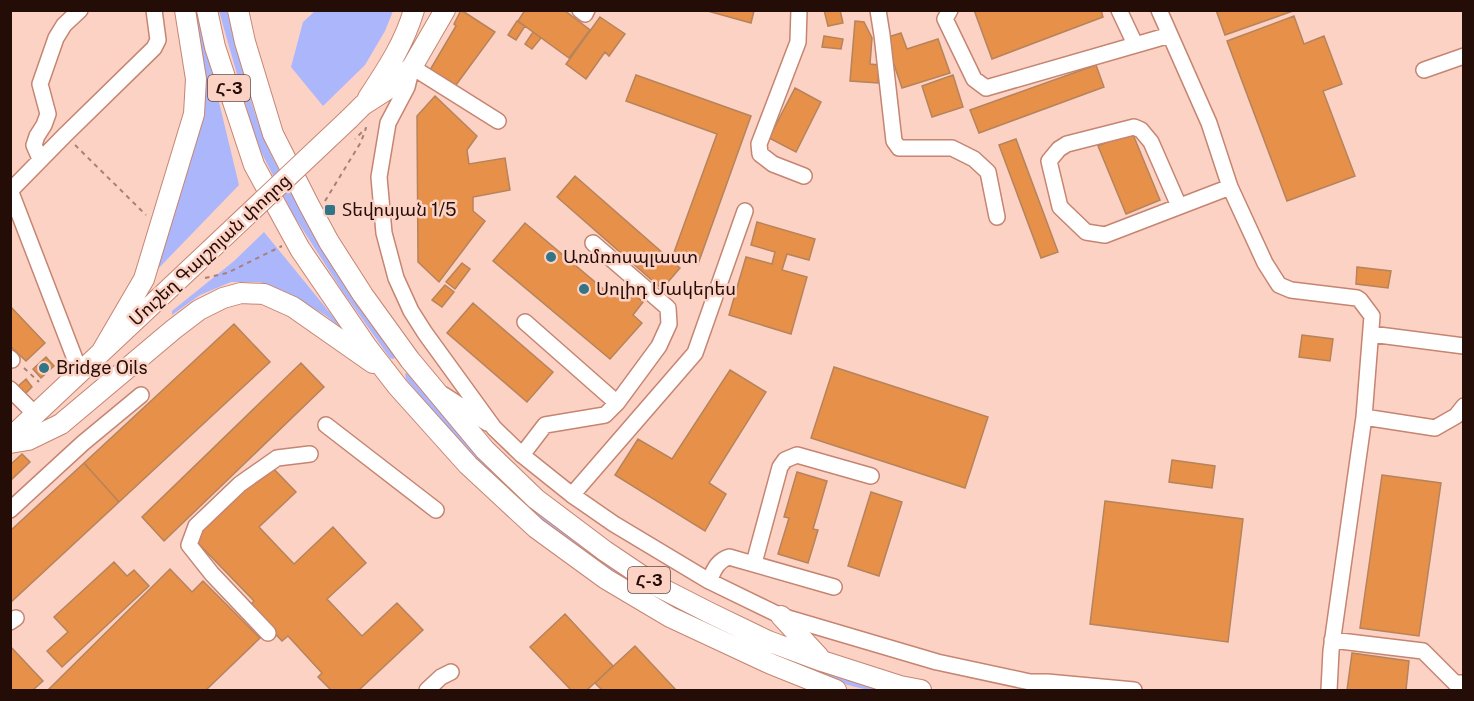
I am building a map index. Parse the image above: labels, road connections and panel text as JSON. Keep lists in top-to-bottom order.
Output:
{
  "streets": {
    "main road": ["Հ-3", "Մուշեղ Գալշոյան փողոց"]
  },
  "places": {
    "transit": ["Տեվոսյան 1/5"],
    "other": ["Առմռոսպլաստ", "Սոլիդ Մակերես", "Bridge Oils"]
  }
}
